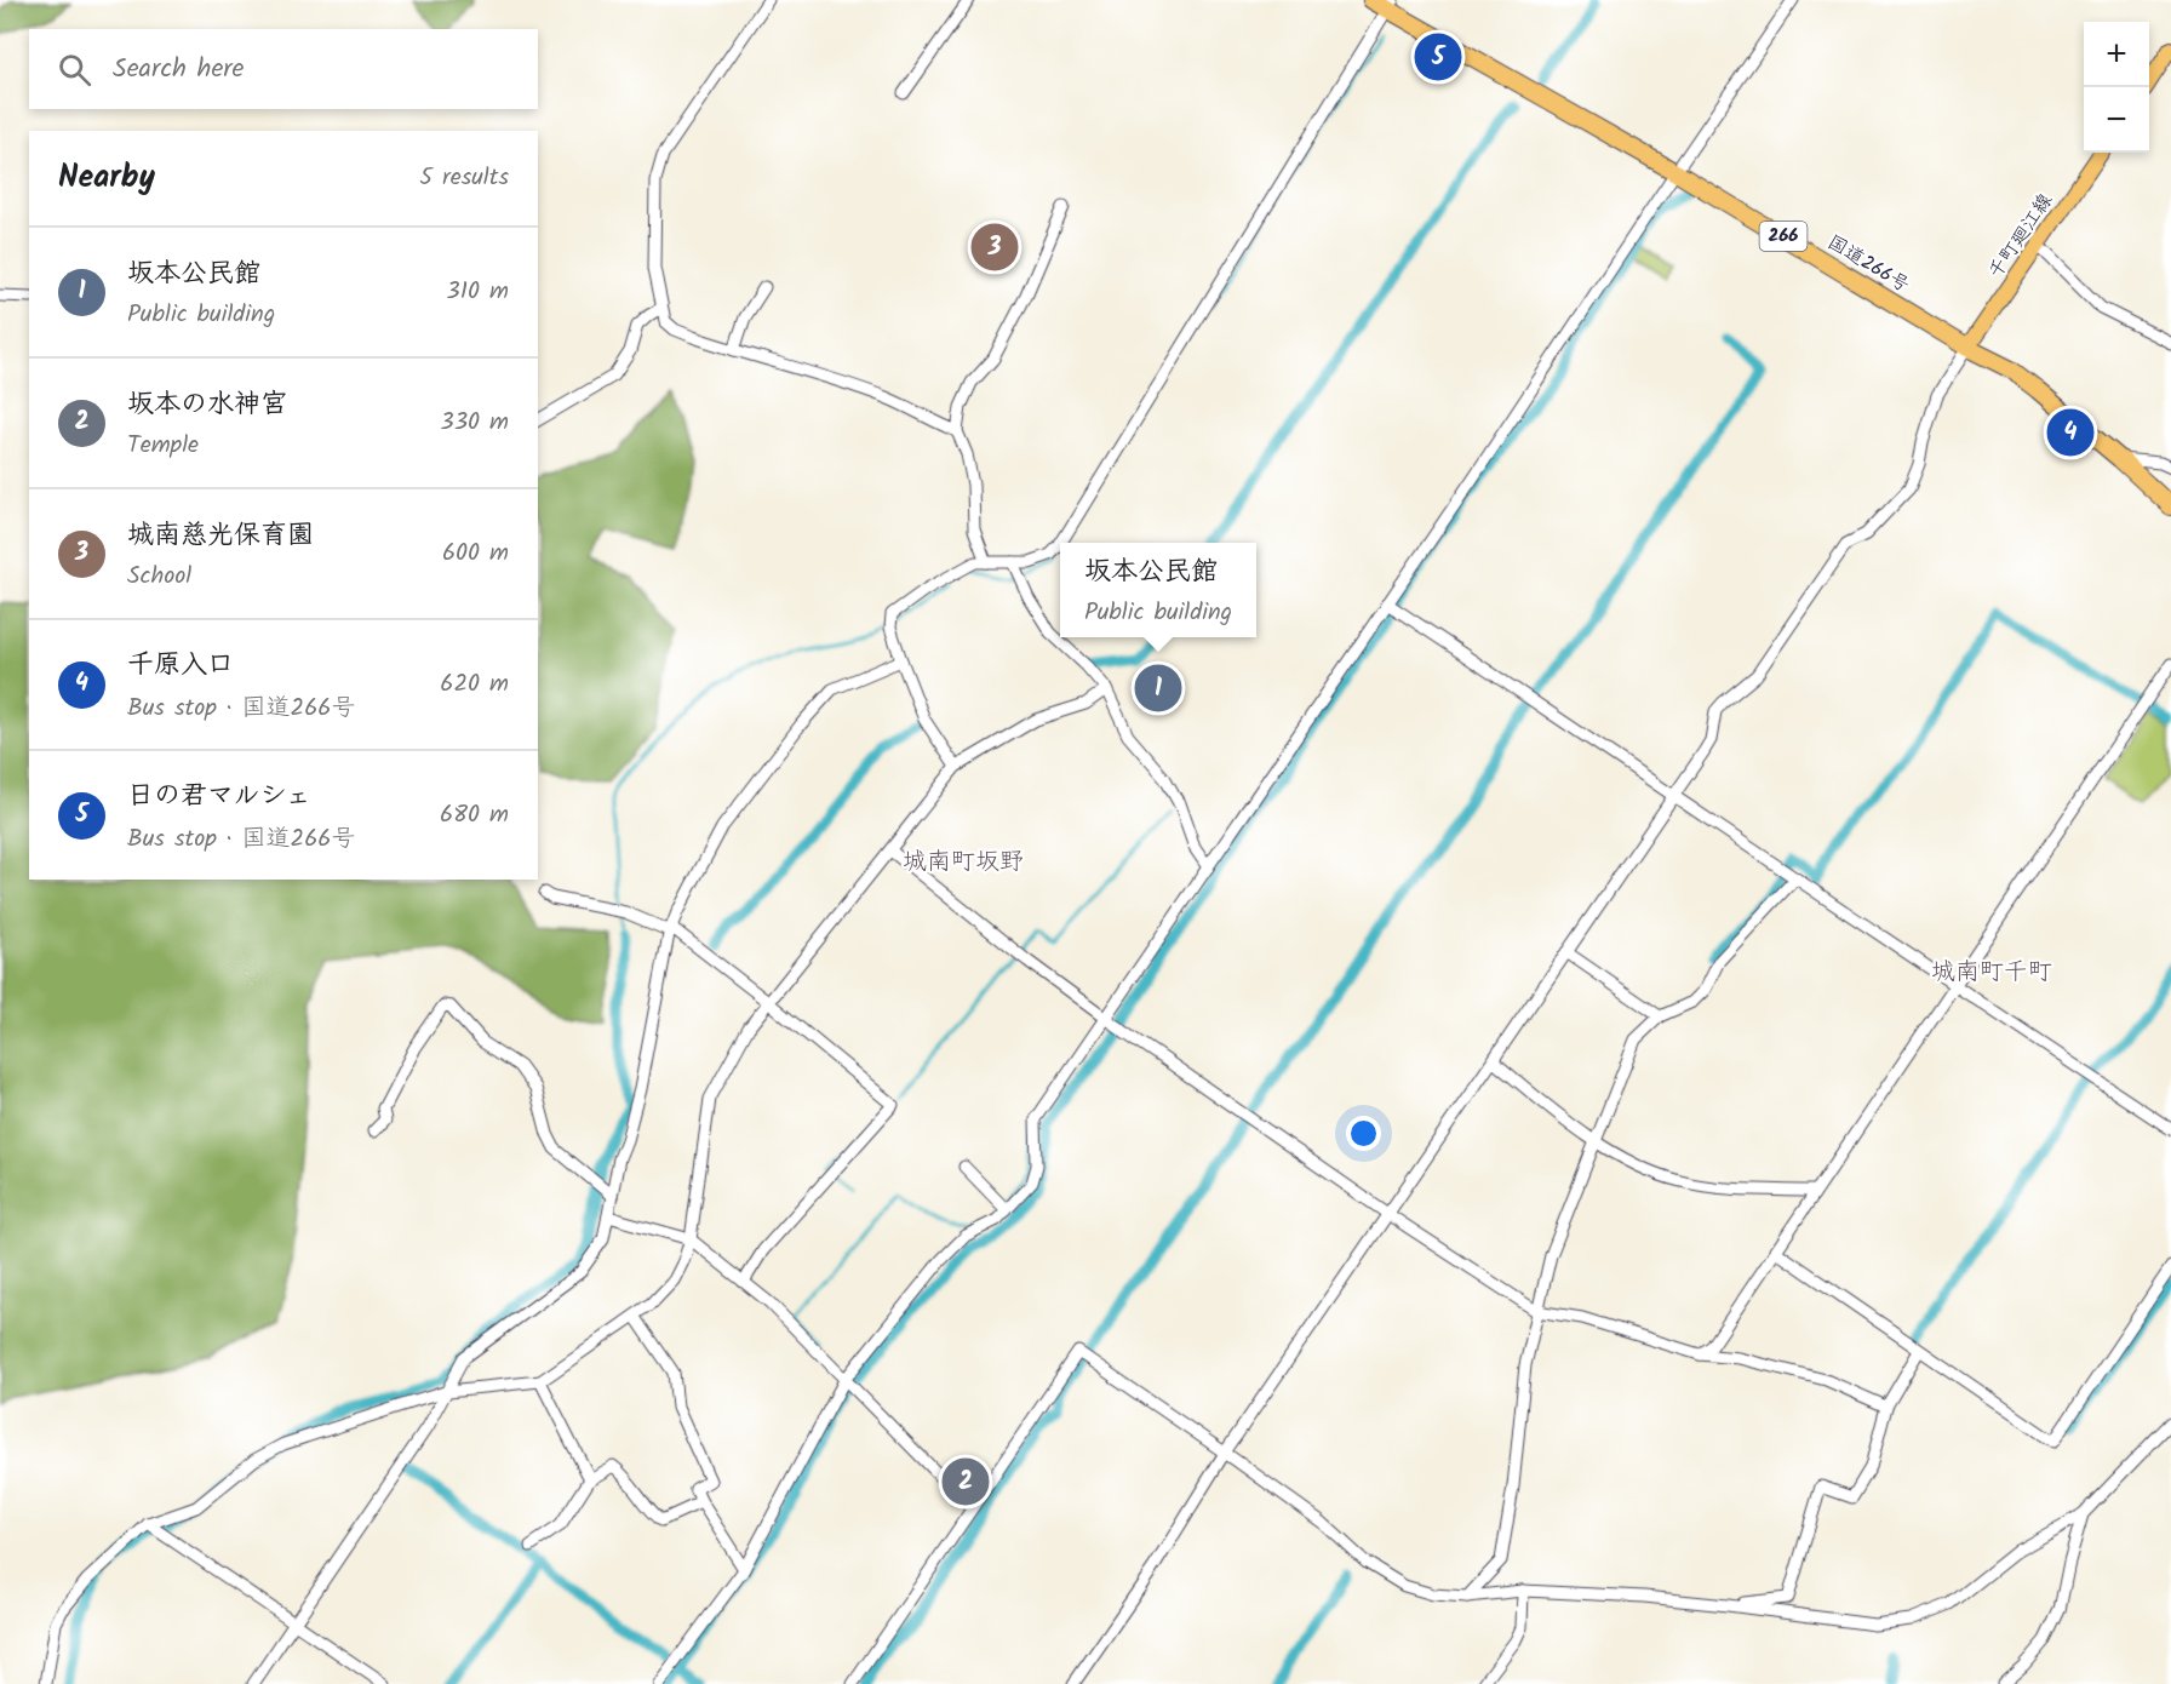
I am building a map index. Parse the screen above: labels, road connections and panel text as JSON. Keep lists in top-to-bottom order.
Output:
{
  "streets": {
    "highway": ["266", "国道266号"],
    "main road": ["千町廻江線"]
  },
  "crossings": [
    ["千町廻江線", "国道266号"]
  ],
  "districts": ["城南町坂野", "城南町千町"],
  "page": {
    "map_buttons": ["+", "−"],
    "search": "Search here",
    "pins": [
      "5",
      "3",
      "4",
      "1",
      "2"
    ],
    "heading": ["Nearby", "5 results"],
    "list": [
      {
        "mark": "1",
        "name": "坂本公民館",
        "note": "Public building",
        "value": "310 m"
      },
      {
        "mark": "2",
        "name": "坂本の水神宮",
        "note": "Temple",
        "value": "330 m"
      },
      {
        "mark": "3",
        "name": "城南慈光保育園",
        "note": "School",
        "value": "600 m"
      },
      {
        "mark": "4",
        "name": "千原入口",
        "note": "Bus stop · 国道266号",
        "value": "620 m"
      },
      {
        "mark": "5",
        "name": "日の君マルシェ",
        "note": "Bus stop · 国道266号",
        "value": "680 m"
      }
    ],
    "popup": ["坂本公民館", "Public building"]
  }
}
